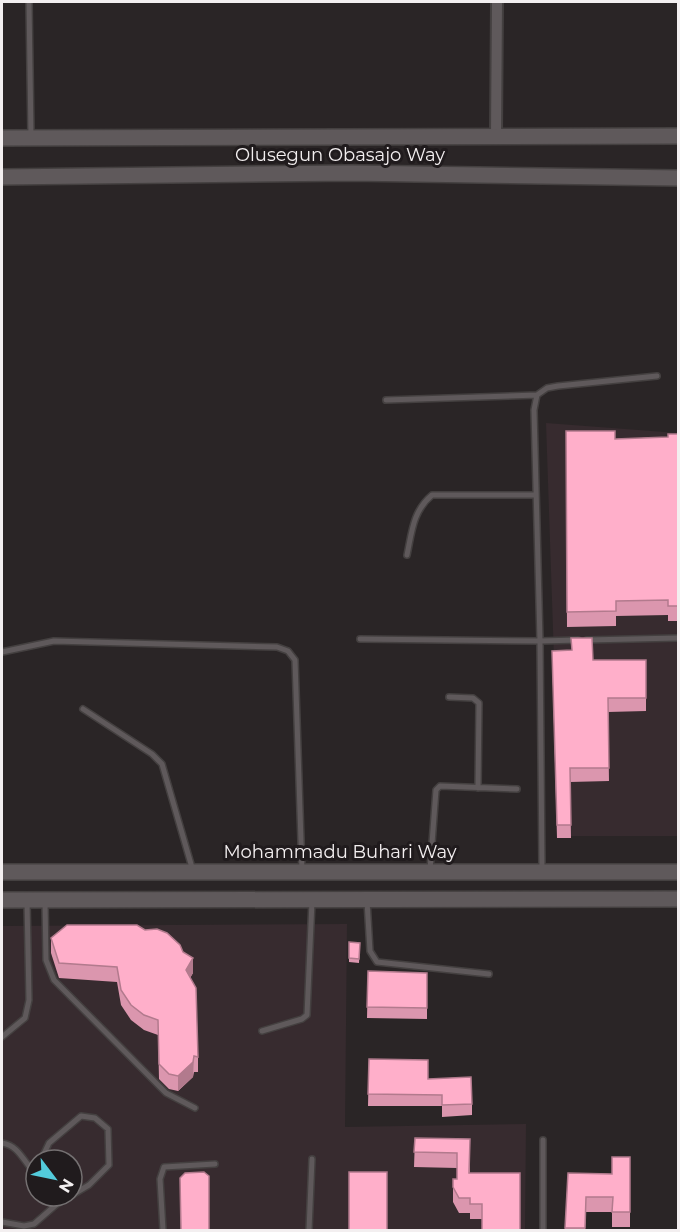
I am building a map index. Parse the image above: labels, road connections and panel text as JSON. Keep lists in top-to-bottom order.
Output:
{
  "streets": {
    "main road": ["Olusegun Obasajo Way", "Mohammadu Buhari Way"]
  },
  "north": "bottom right"
}
